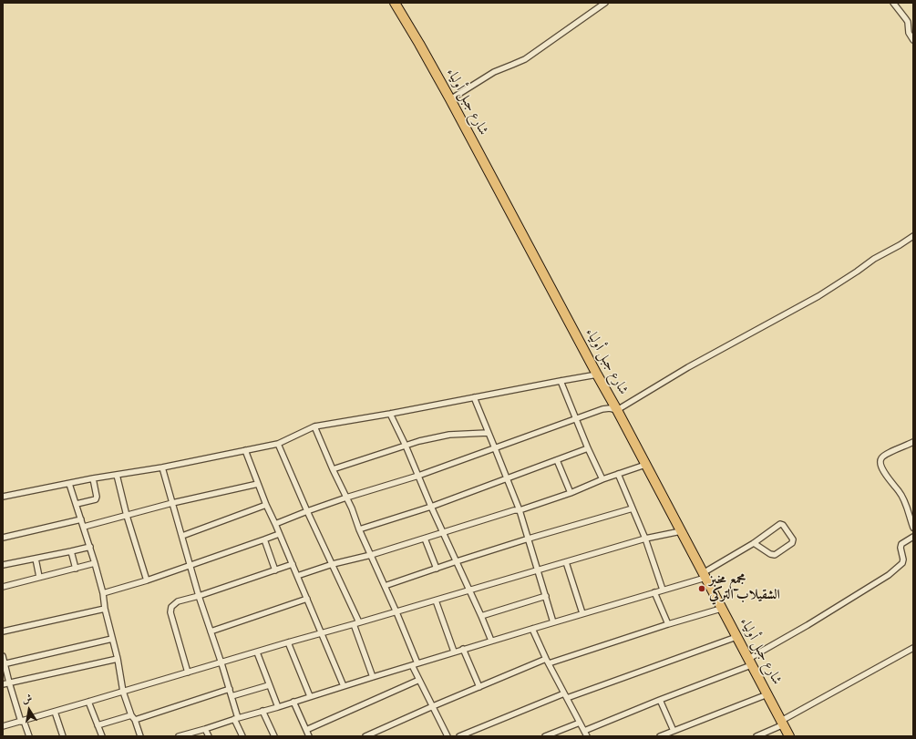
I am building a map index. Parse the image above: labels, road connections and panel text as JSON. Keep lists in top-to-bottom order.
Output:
{
  "streets": {
    "highway": ["شارع جبل أولياء"]
  },
  "places": ["مجمع مخبز الشقيلاب التركي"],
  "north": "top"
}
